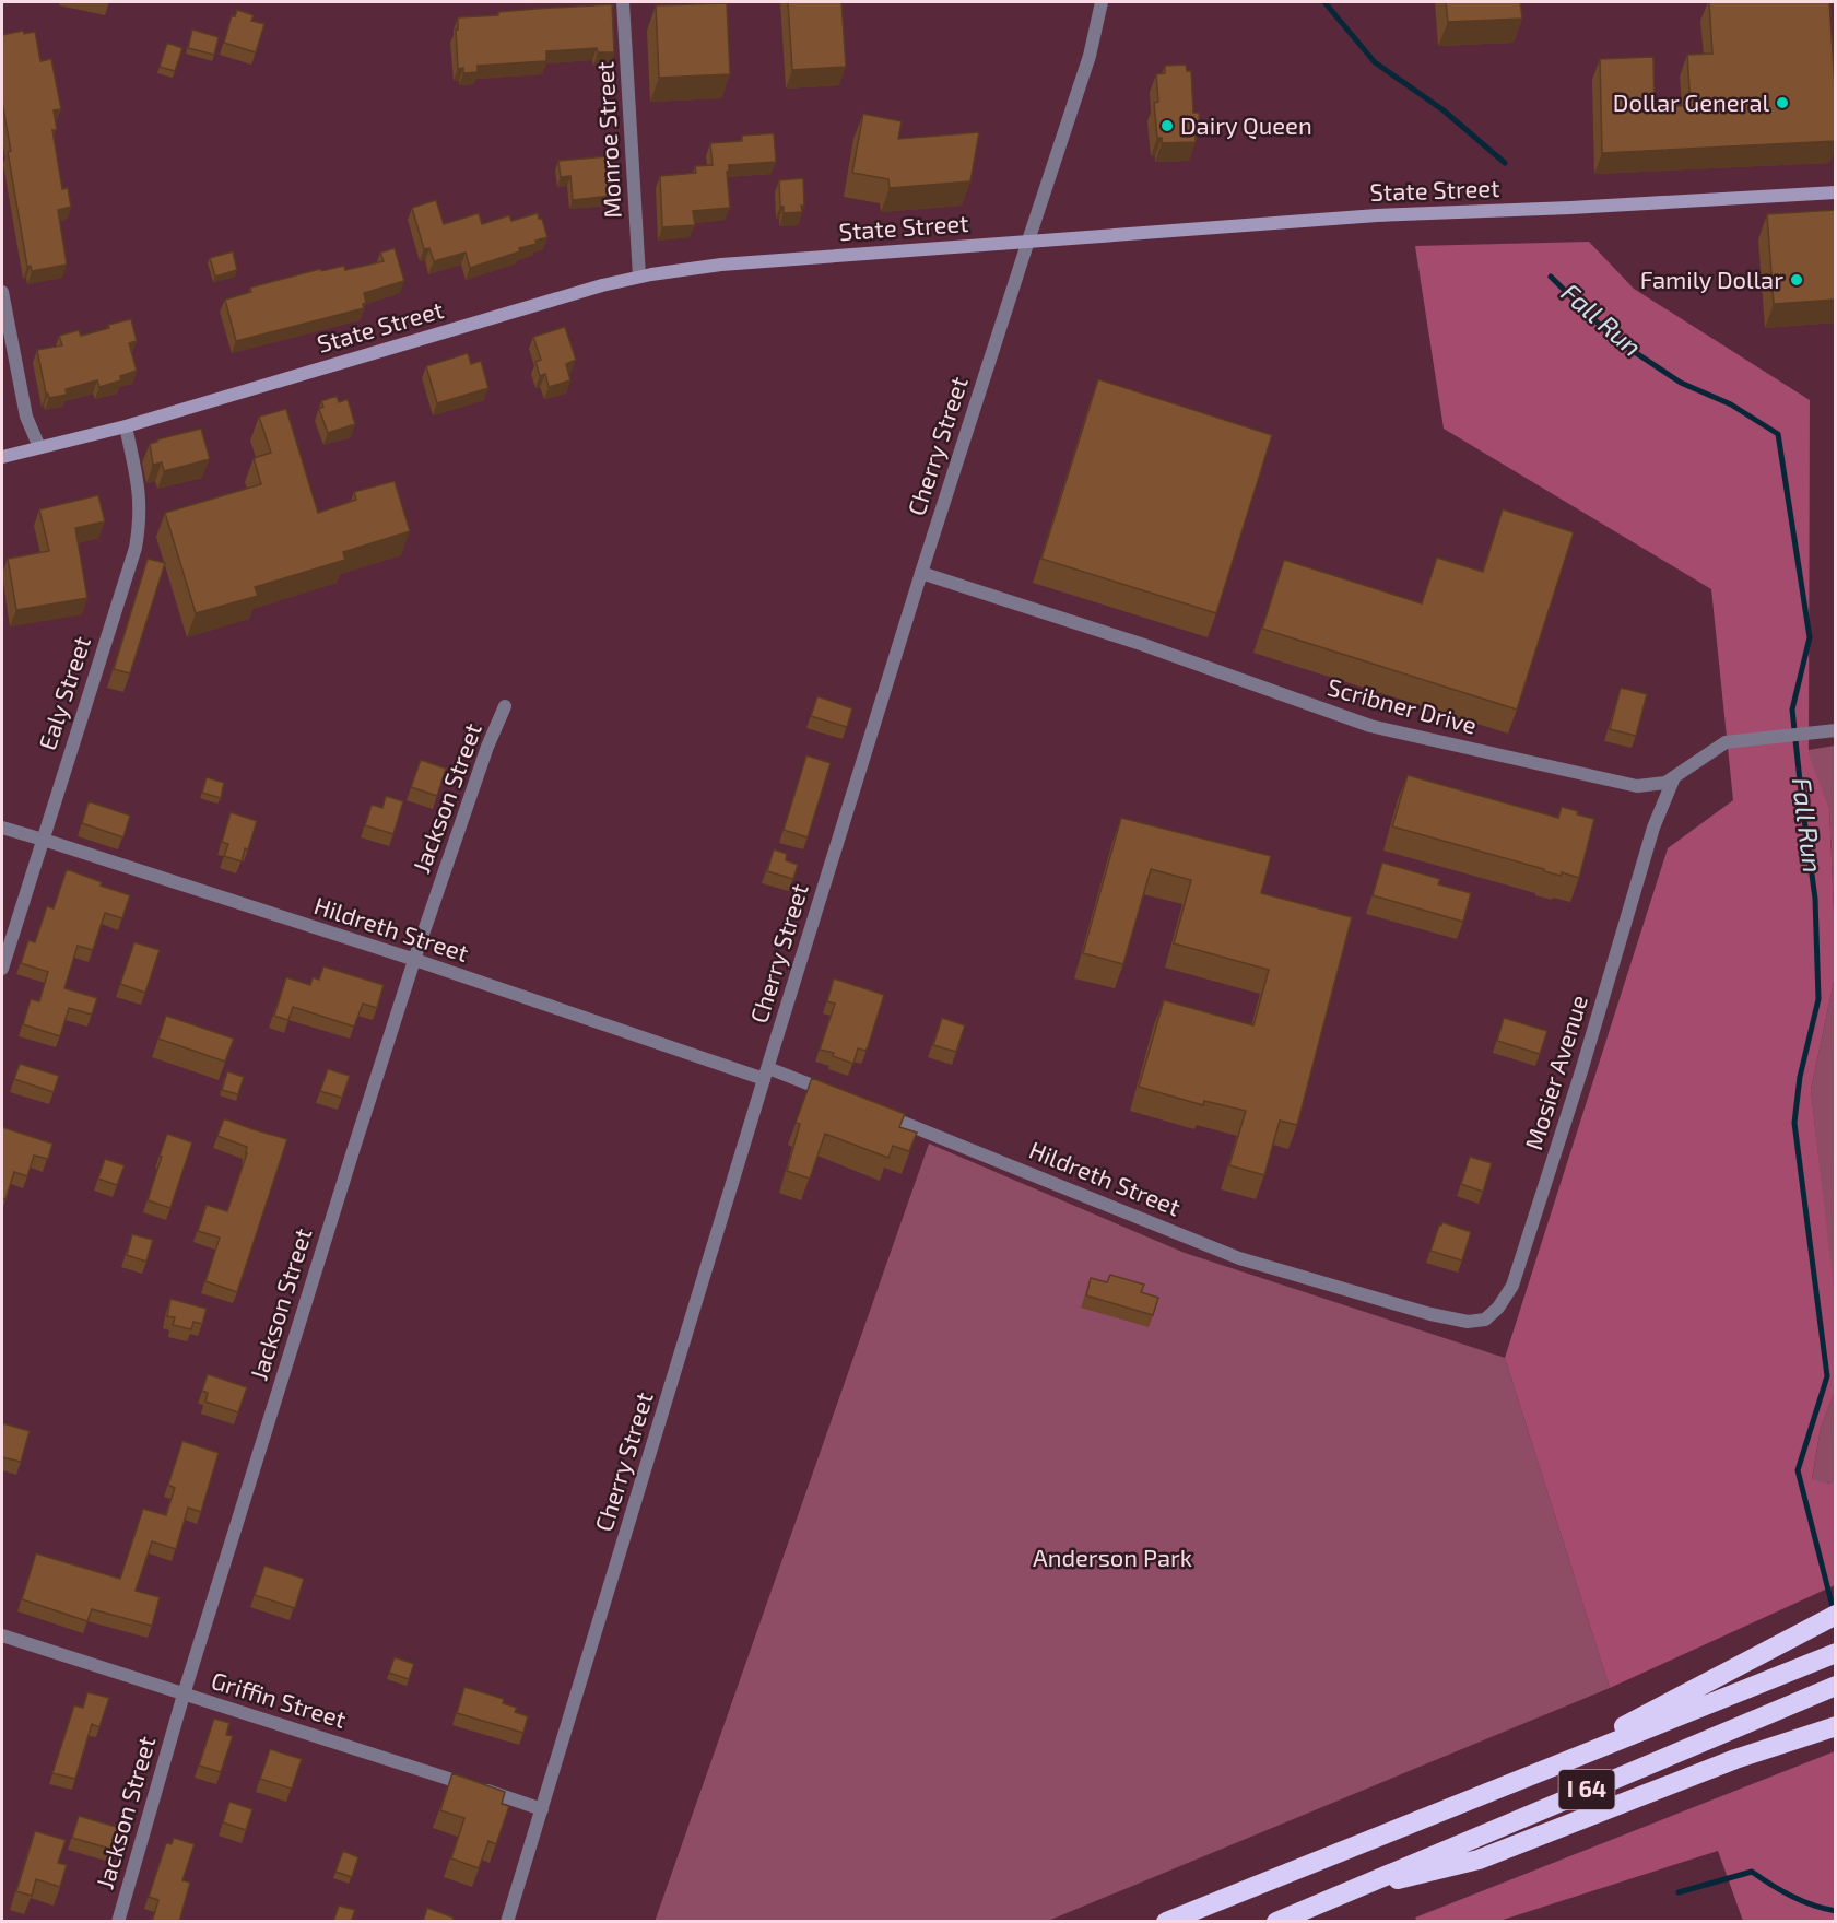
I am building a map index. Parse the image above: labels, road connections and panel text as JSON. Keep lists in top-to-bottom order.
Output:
{
  "streets": {
    "highway": ["I 64"],
    "main road": ["State Street"],
    "street": [
      "Monroe Street",
      "Cherry Street",
      "Ealy Street",
      "Scribner Drive",
      "Jackson Street",
      "Hildreth Street",
      "Mosier Avenue",
      "Griffin Street"
    ]
  },
  "crossings": [
    ["Monroe Street", "State Street"],
    ["State Street", "Cherry Street"],
    ["State Street", "Ealy Street"],
    ["Cherry Street", "Scribner Drive"],
    ["Cherry Street", "Hildreth Street"],
    ["Cherry Street", "Griffin Street"],
    ["Ealy Street", "Hildreth Street"],
    ["Scribner Drive", "Mosier Avenue"],
    ["Jackson Street", "Hildreth Street"],
    ["Jackson Street", "Griffin Street"],
    ["Hildreth Street", "Mosier Avenue"]
  ],
  "water": ["Fall Run"],
  "parks": ["Anderson Park"],
  "places": ["Dollar General", "Dairy Queen", "Family Dollar"]
}
